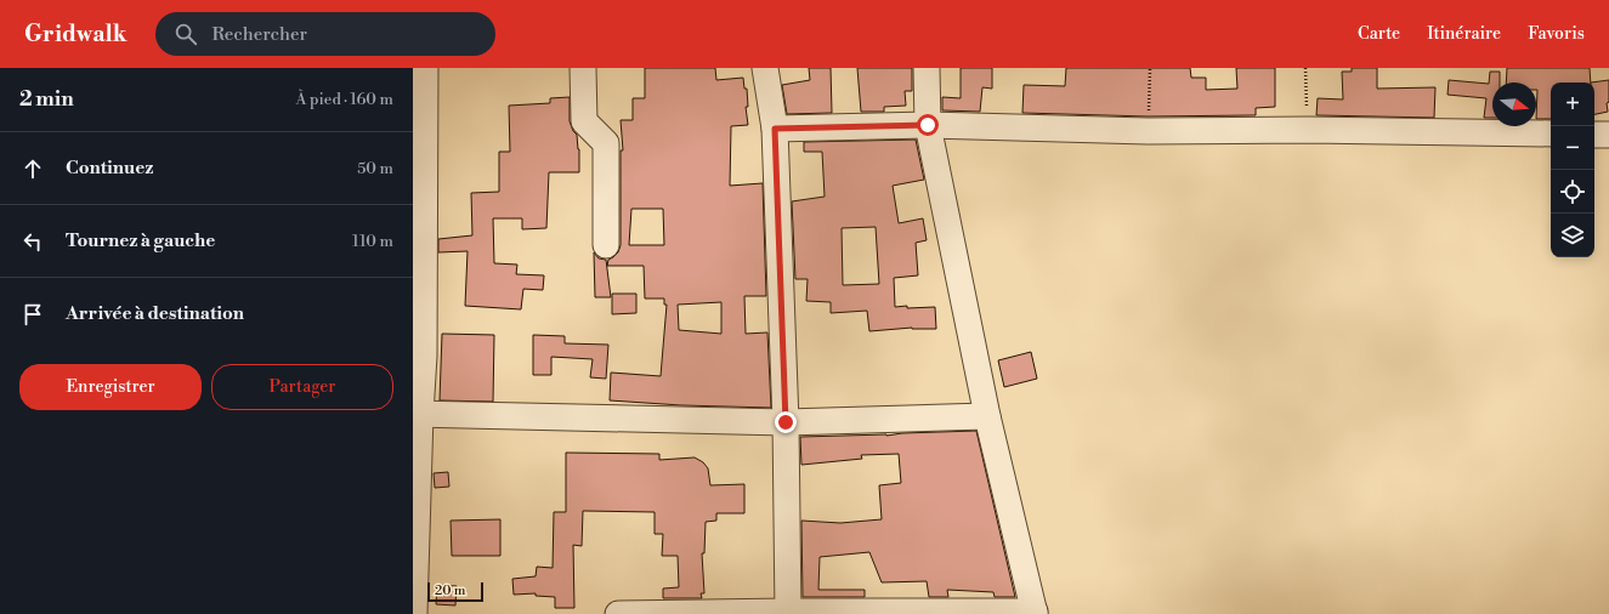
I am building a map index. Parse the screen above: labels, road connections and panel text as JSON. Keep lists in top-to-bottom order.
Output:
{
  "scale_bar": "20 m",
  "north": "right",
  "page": {
    "header": "Gridwalk",
    "search": "Rechercher",
    "nav": ["Carte", "Itinéraire", "Favoris"],
    "heading": ["2 min", "À pied · 160 m"],
    "map_buttons": ["+", "−"],
    "list": [
      ["Continuez", "50 m"],
      ["Tournez à gauche", "110 m"],
      "Arrivée à destination"
    ],
    "buttons": ["Enregistrer", "Partager"],
    "scale": "20 m"
  }
}
